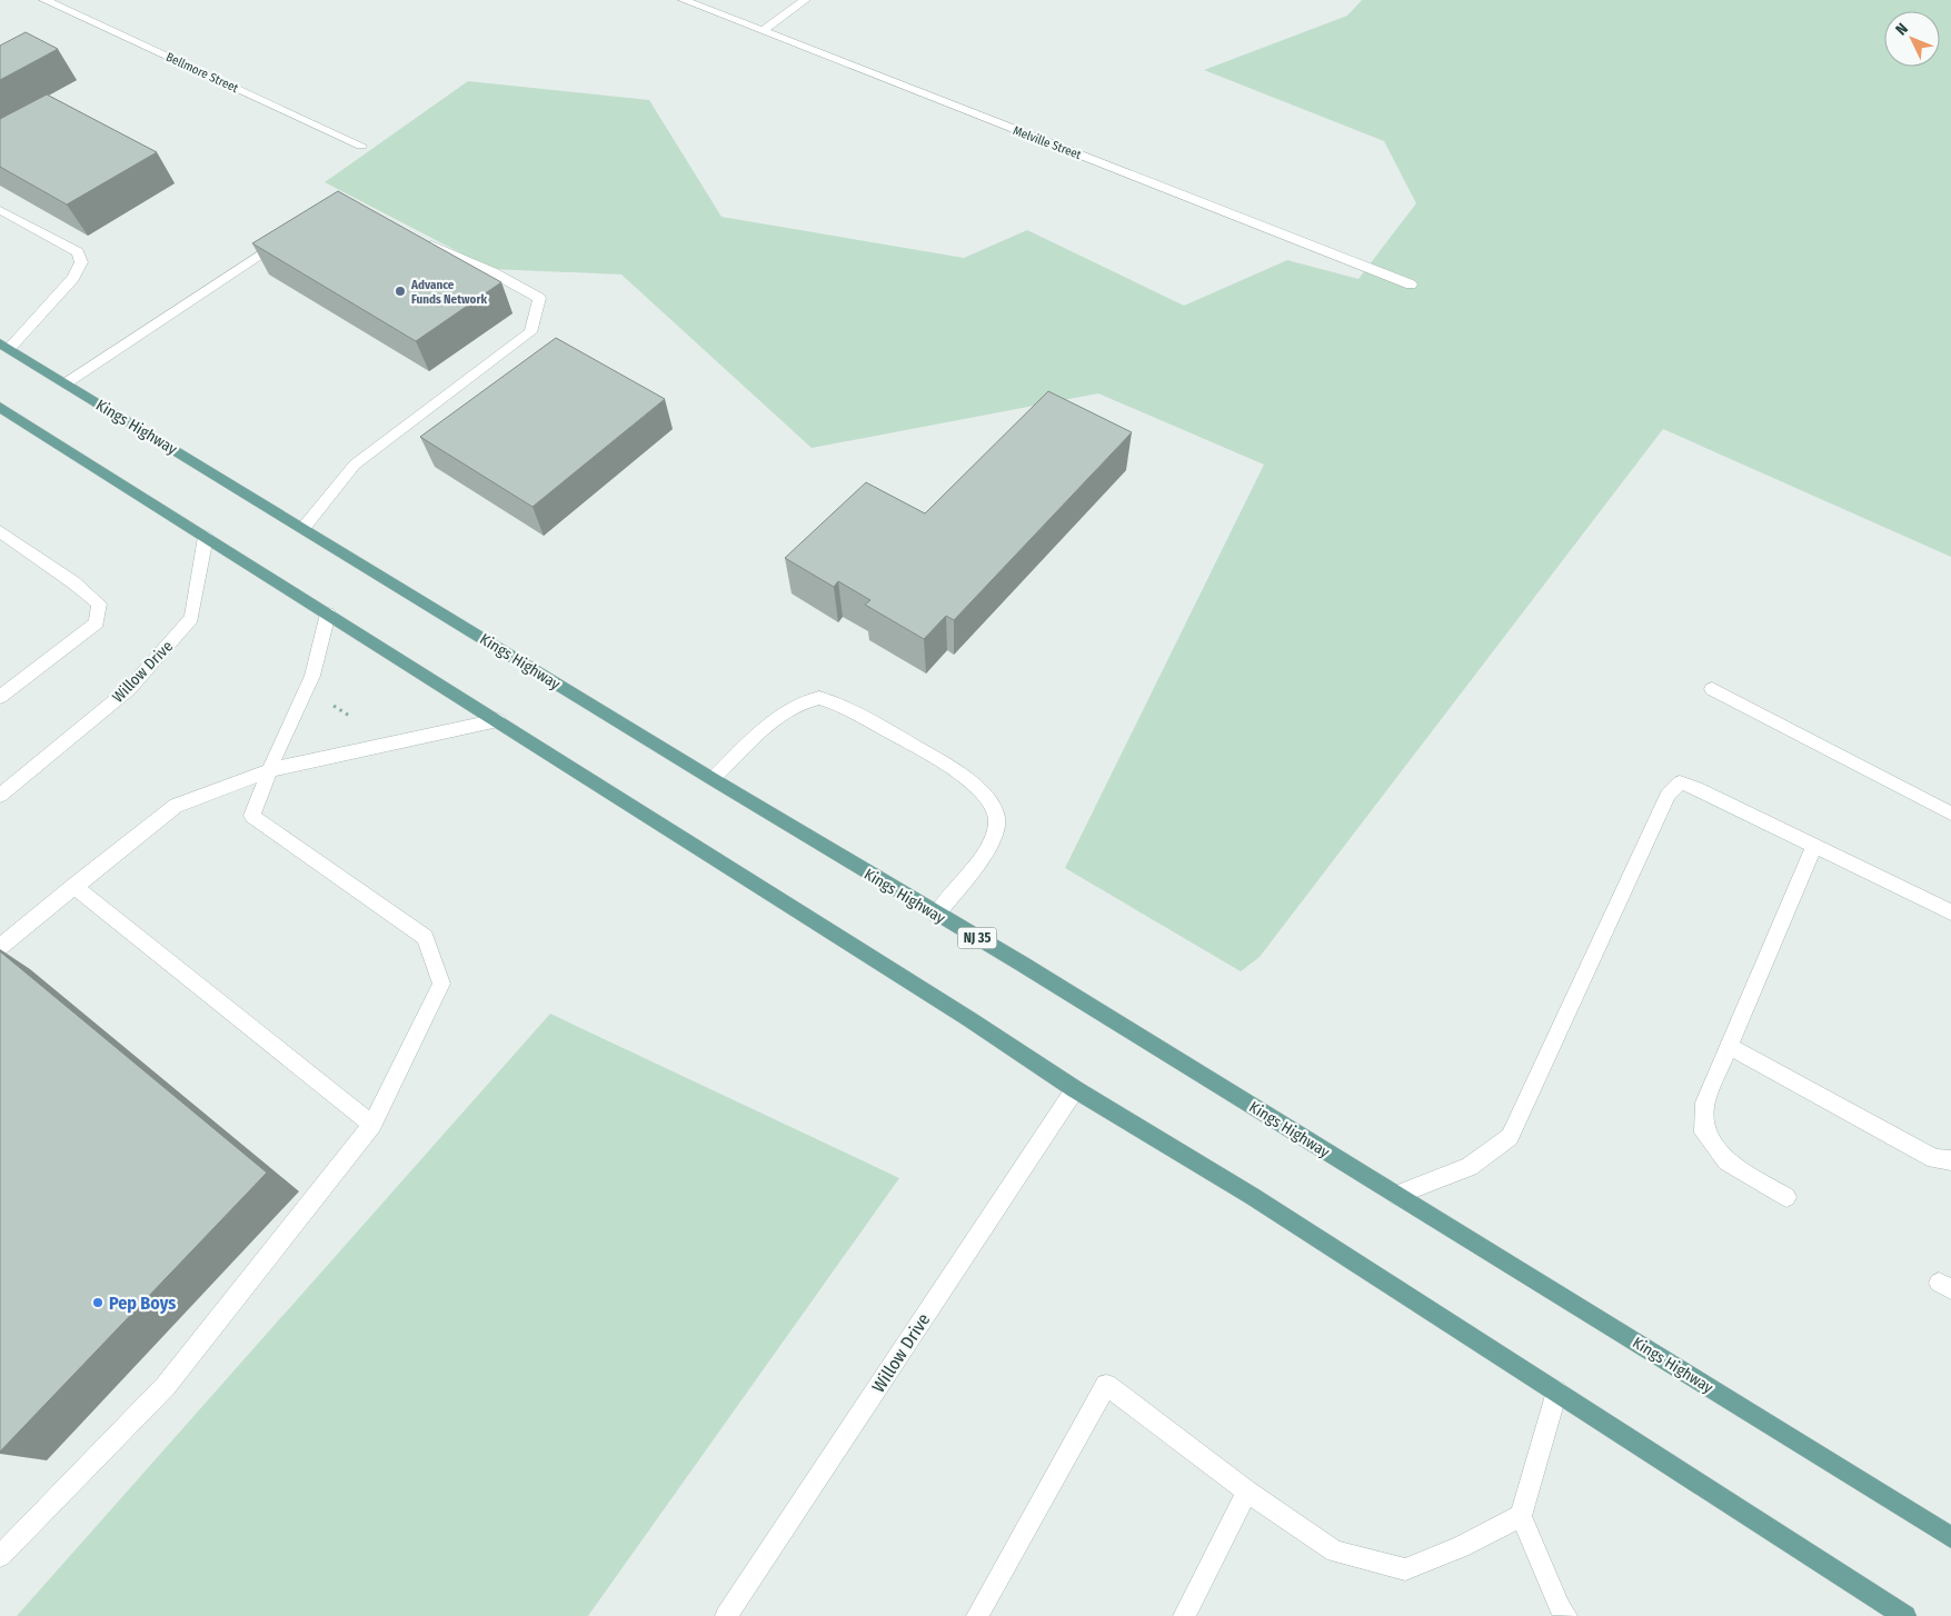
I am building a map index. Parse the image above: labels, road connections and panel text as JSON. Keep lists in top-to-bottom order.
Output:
{
  "streets": {
    "main road": ["Kings Highway", "NJ 35"],
    "street": ["Bellmore Street", "Melville Street", "Willow Drive"]
  },
  "places": ["Advance Funds Network", "Pep Boys"],
  "north": "top left"
}
